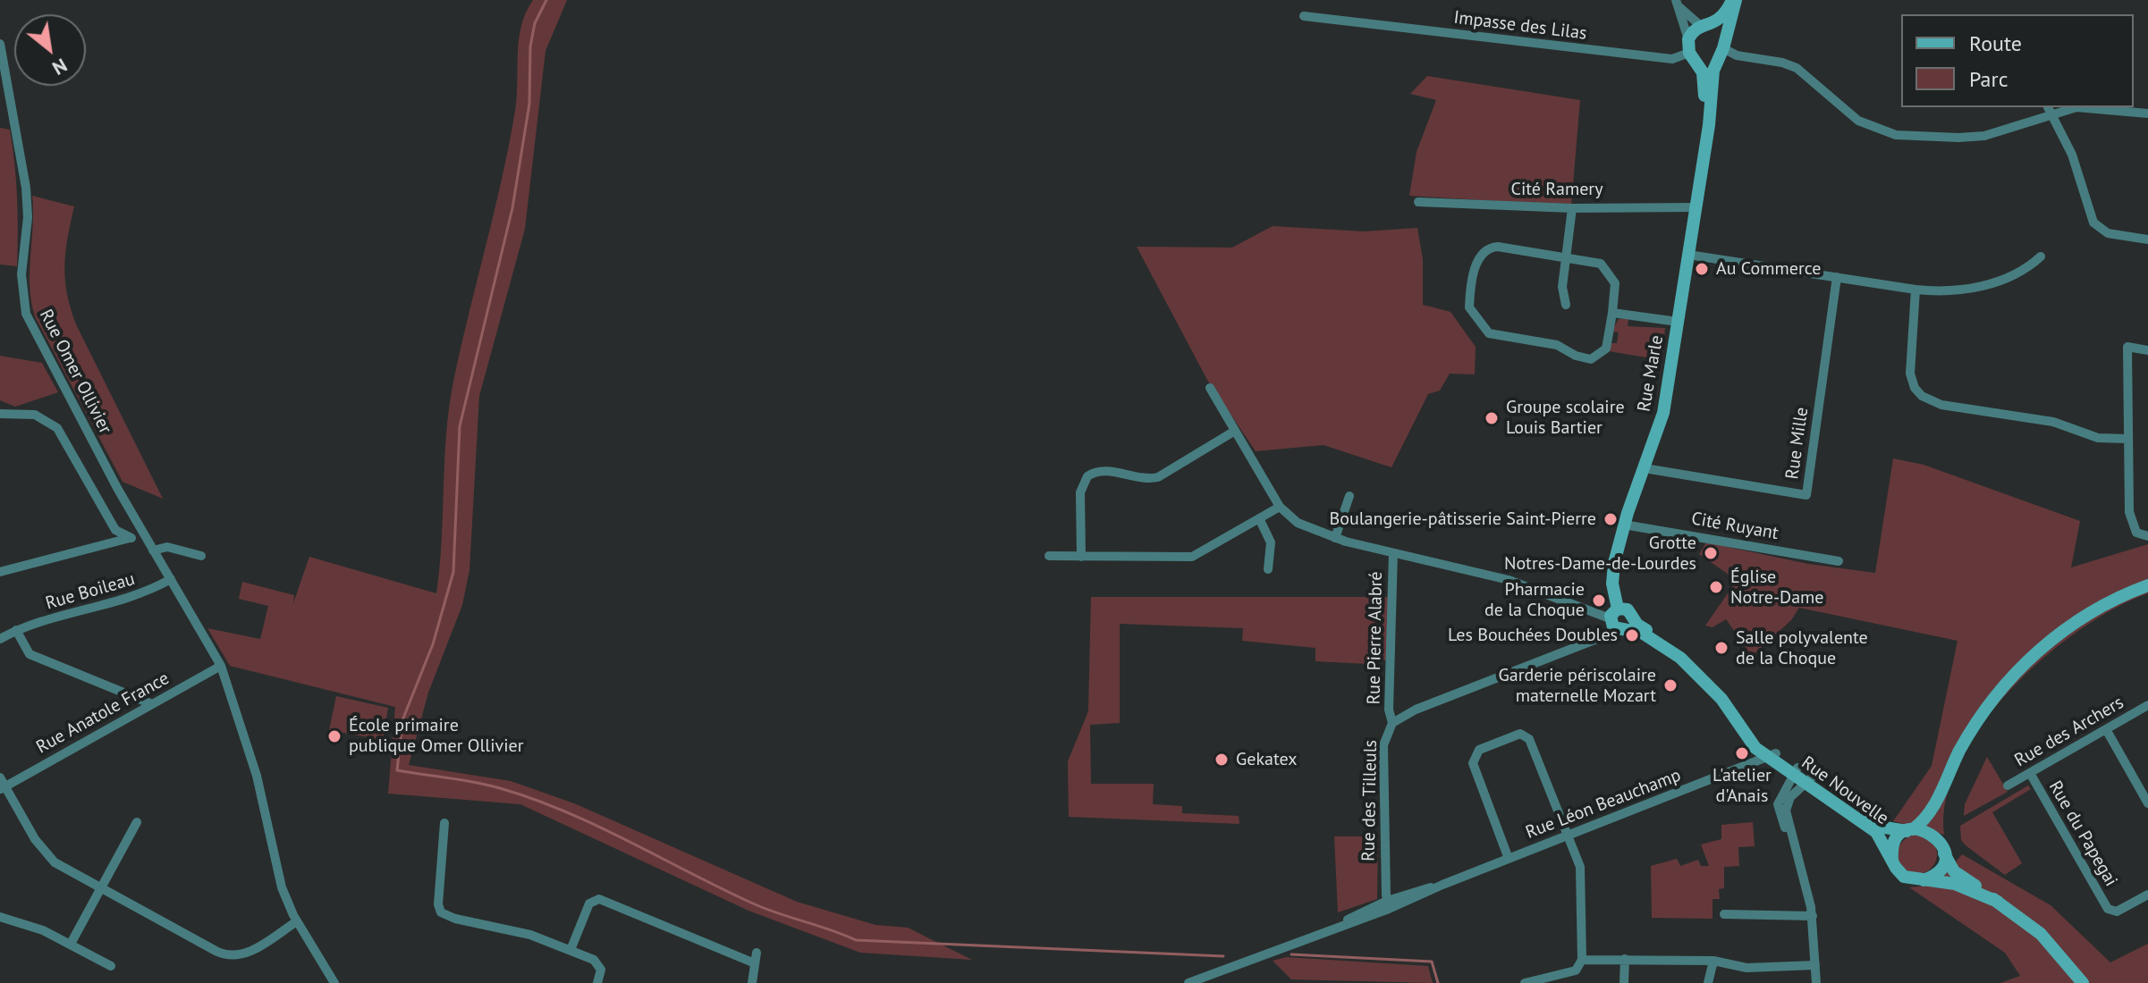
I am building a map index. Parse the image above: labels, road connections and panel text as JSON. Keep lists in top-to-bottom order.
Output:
{
  "streets": {
    "main road": ["Rue Marle", "Rue Nouvelle"],
    "street": [
      "Impasse des Lilas",
      "Cité Ramery",
      "Rue Omer Ollivier",
      "Rue Mille",
      "Cité Ruyant",
      "Rue Boileau",
      "Rue Pierre Alabré",
      "Rue Anatole France",
      "Rue des Archers",
      "Rue des Tilleuls",
      "Rue Léon Beauchamp",
      "Rue du Papegai"
    ]
  },
  "crossings": [
    ["Impasse des Lilas", "Rue Marle"],
    ["Cité Ramery", "Rue Marle"],
    ["Rue Omer Ollivier", "Rue Boileau"],
    ["Rue Omer Ollivier", "Rue Anatole France"],
    ["Rue Marle", "Rue Mille"],
    ["Rue Marle", "Cité Ruyant"],
    ["Rue Marle", "Rue des Tilleuls"],
    ["Rue Pierre Alabré", "Rue des Tilleuls"],
    ["Rue des Archers", "Rue du Papegai"],
    ["Rue Nouvelle", "Rue Léon Beauchamp"],
    ["Rue des Tilleuls", "Rue Léon Beauchamp"]
  ],
  "places": [
    "Au Commerce",
    "Groupe scolaire Louis Bartier",
    "Boulangerie-pâtisserie Saint-Pierre",
    "Grotte Notres-Dame-de-Lourdes",
    "Église Notre-Dame",
    "Pharmacie de la Choque",
    "Les Bouchées Doubles",
    "Salle polyvalente de la Choque",
    "Garderie périscolaire maternelle Mozart",
    "École primaire publique Omer Ollivier",
    "L'atelier d'Anais",
    "Gekatex"
  ],
  "legend": ["Route", "Parc"],
  "north": "bottom right"
}
